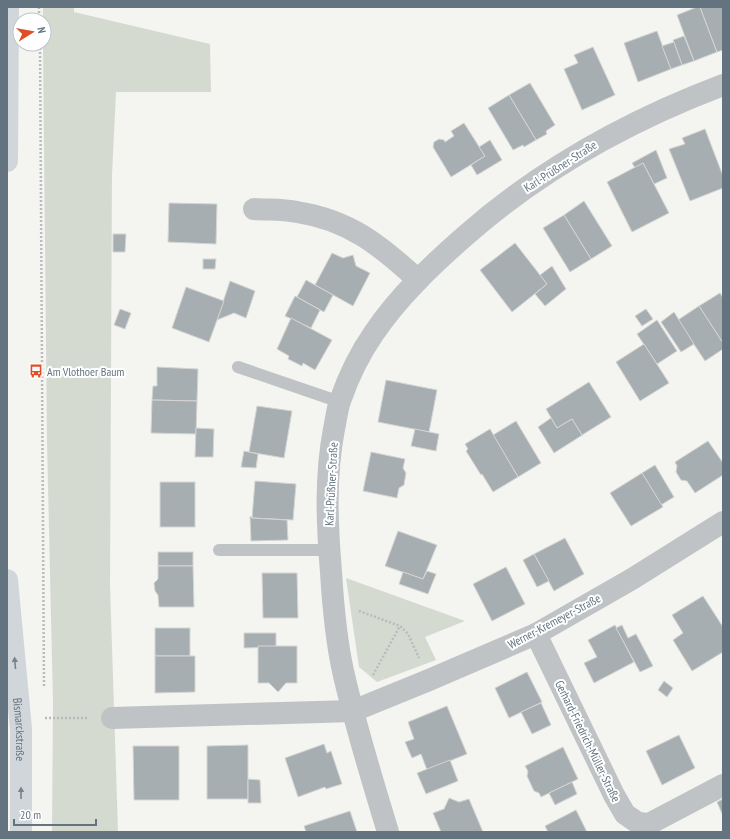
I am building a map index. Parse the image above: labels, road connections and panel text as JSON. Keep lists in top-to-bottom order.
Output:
{
  "streets": {
    "main road": ["Bismarckstraße"],
    "street": ["Karl-Prüßner-Straße", "Werner-Kremeyer-Straße", "Gerhard-Friedrich-Müller-Straße"]
  },
  "crossings": [
    ["Karl-Prüßner-Straße", "Werner-Kremeyer-Straße"],
    ["Werner-Kremeyer-Straße", "Gerhard-Friedrich-Müller-Straße"]
  ],
  "one_way": ["Bismarckstraße"],
  "places": {
    "bus stop": ["Am Vlothoer Baum"]
  },
  "scale_bar": "20 m",
  "north": "right"
}
